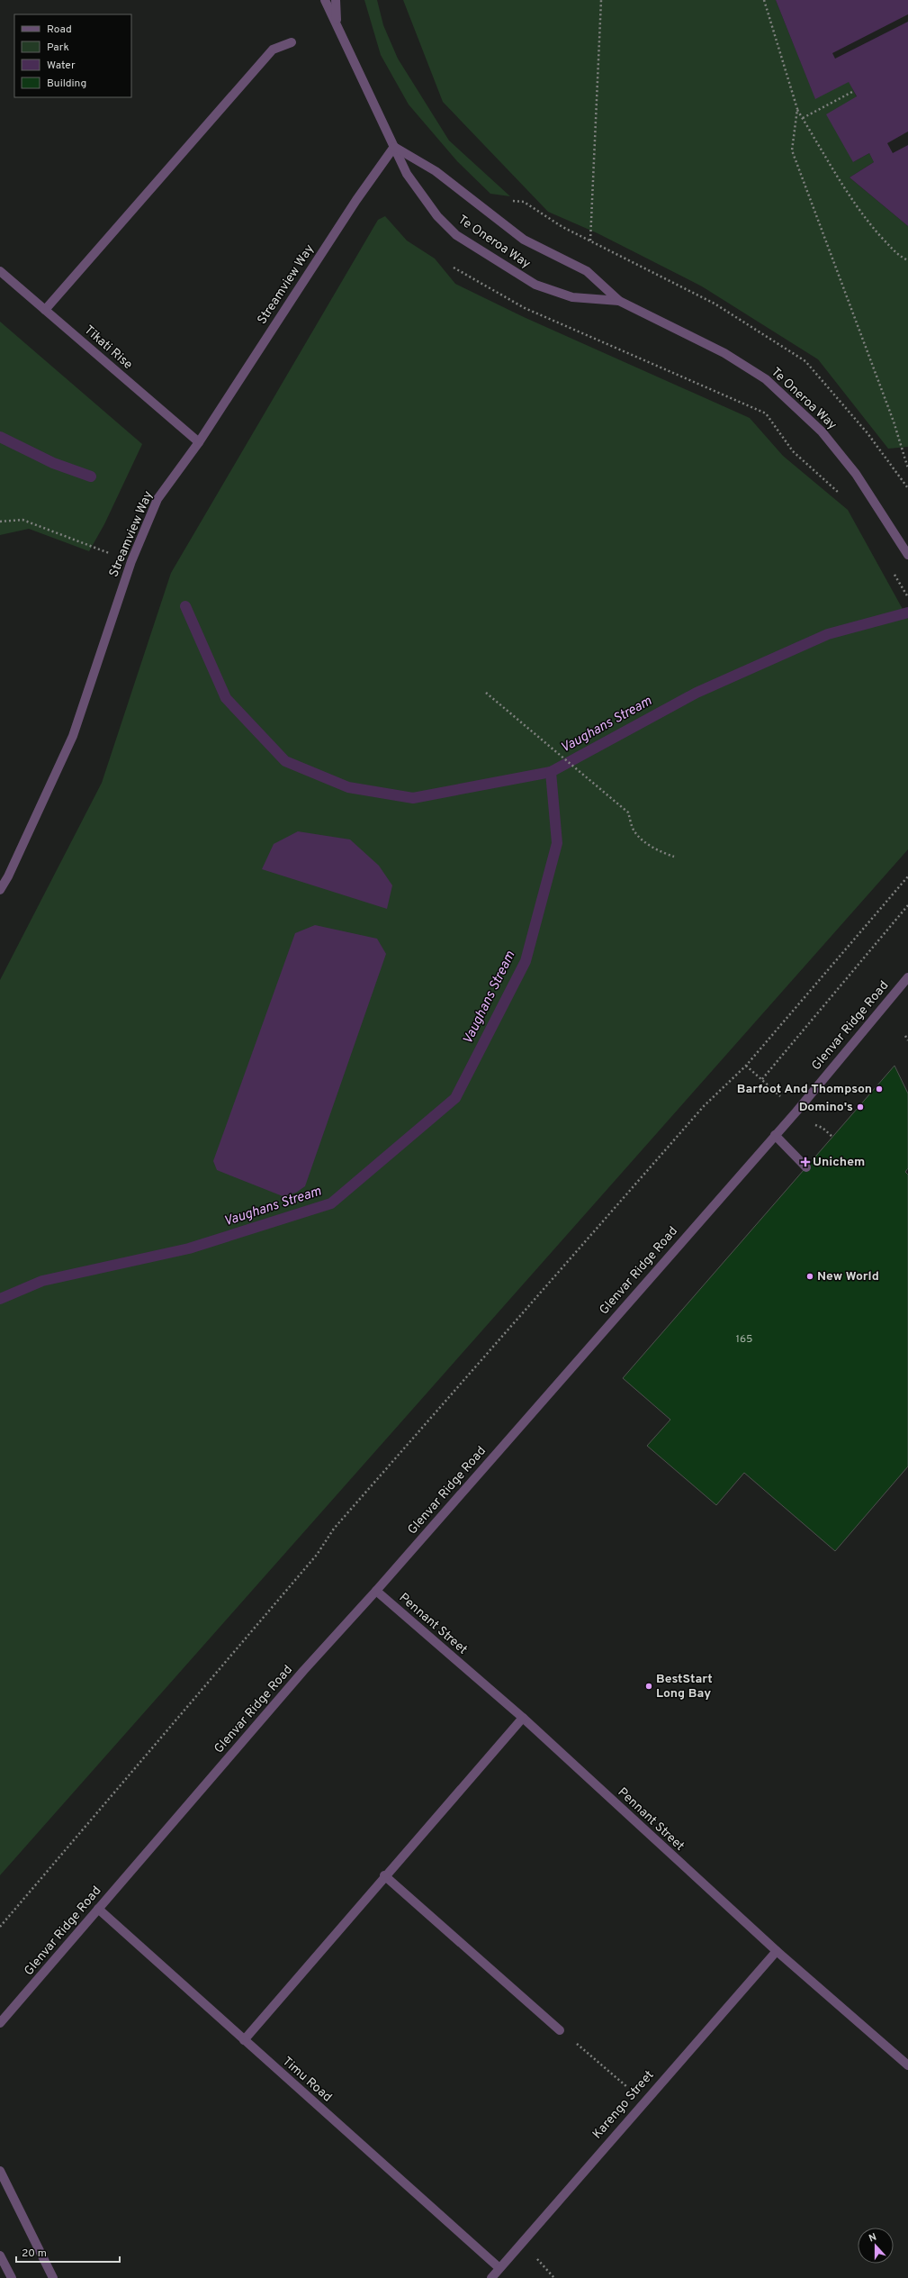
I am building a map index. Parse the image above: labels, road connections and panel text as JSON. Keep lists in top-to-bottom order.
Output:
{
  "streets": {
    "street": [
      "Te Oneroa Way",
      "Streamview Way",
      "Tīkati Rise",
      "Glenvar Ridge Road",
      "Pennant Street",
      "Timu Road",
      "Karengo Street"
    ]
  },
  "crossings": [
    ["Te Oneroa Way", "Streamview Way"],
    ["Streamview Way", "Tīkati Rise"],
    ["Glenvar Ridge Road", "Pennant Street"],
    ["Glenvar Ridge Road", "Timu Road"],
    ["Pennant Street", "Karengo Street"],
    ["Timu Road", "Karengo Street"]
  ],
  "water": ["Vaughans Stream"],
  "places": {
    "other": [
      "Barfoot And Thompson",
      "Domino's",
      "New World",
      "BestStart Long Bay"
    ],
    "health": ["Unichem"]
  },
  "house_numbers": ["165"],
  "legend": [
    "Road",
    "Park",
    "Water",
    "Building"
  ],
  "scale_bar": "20 m",
  "north": "top"
}
